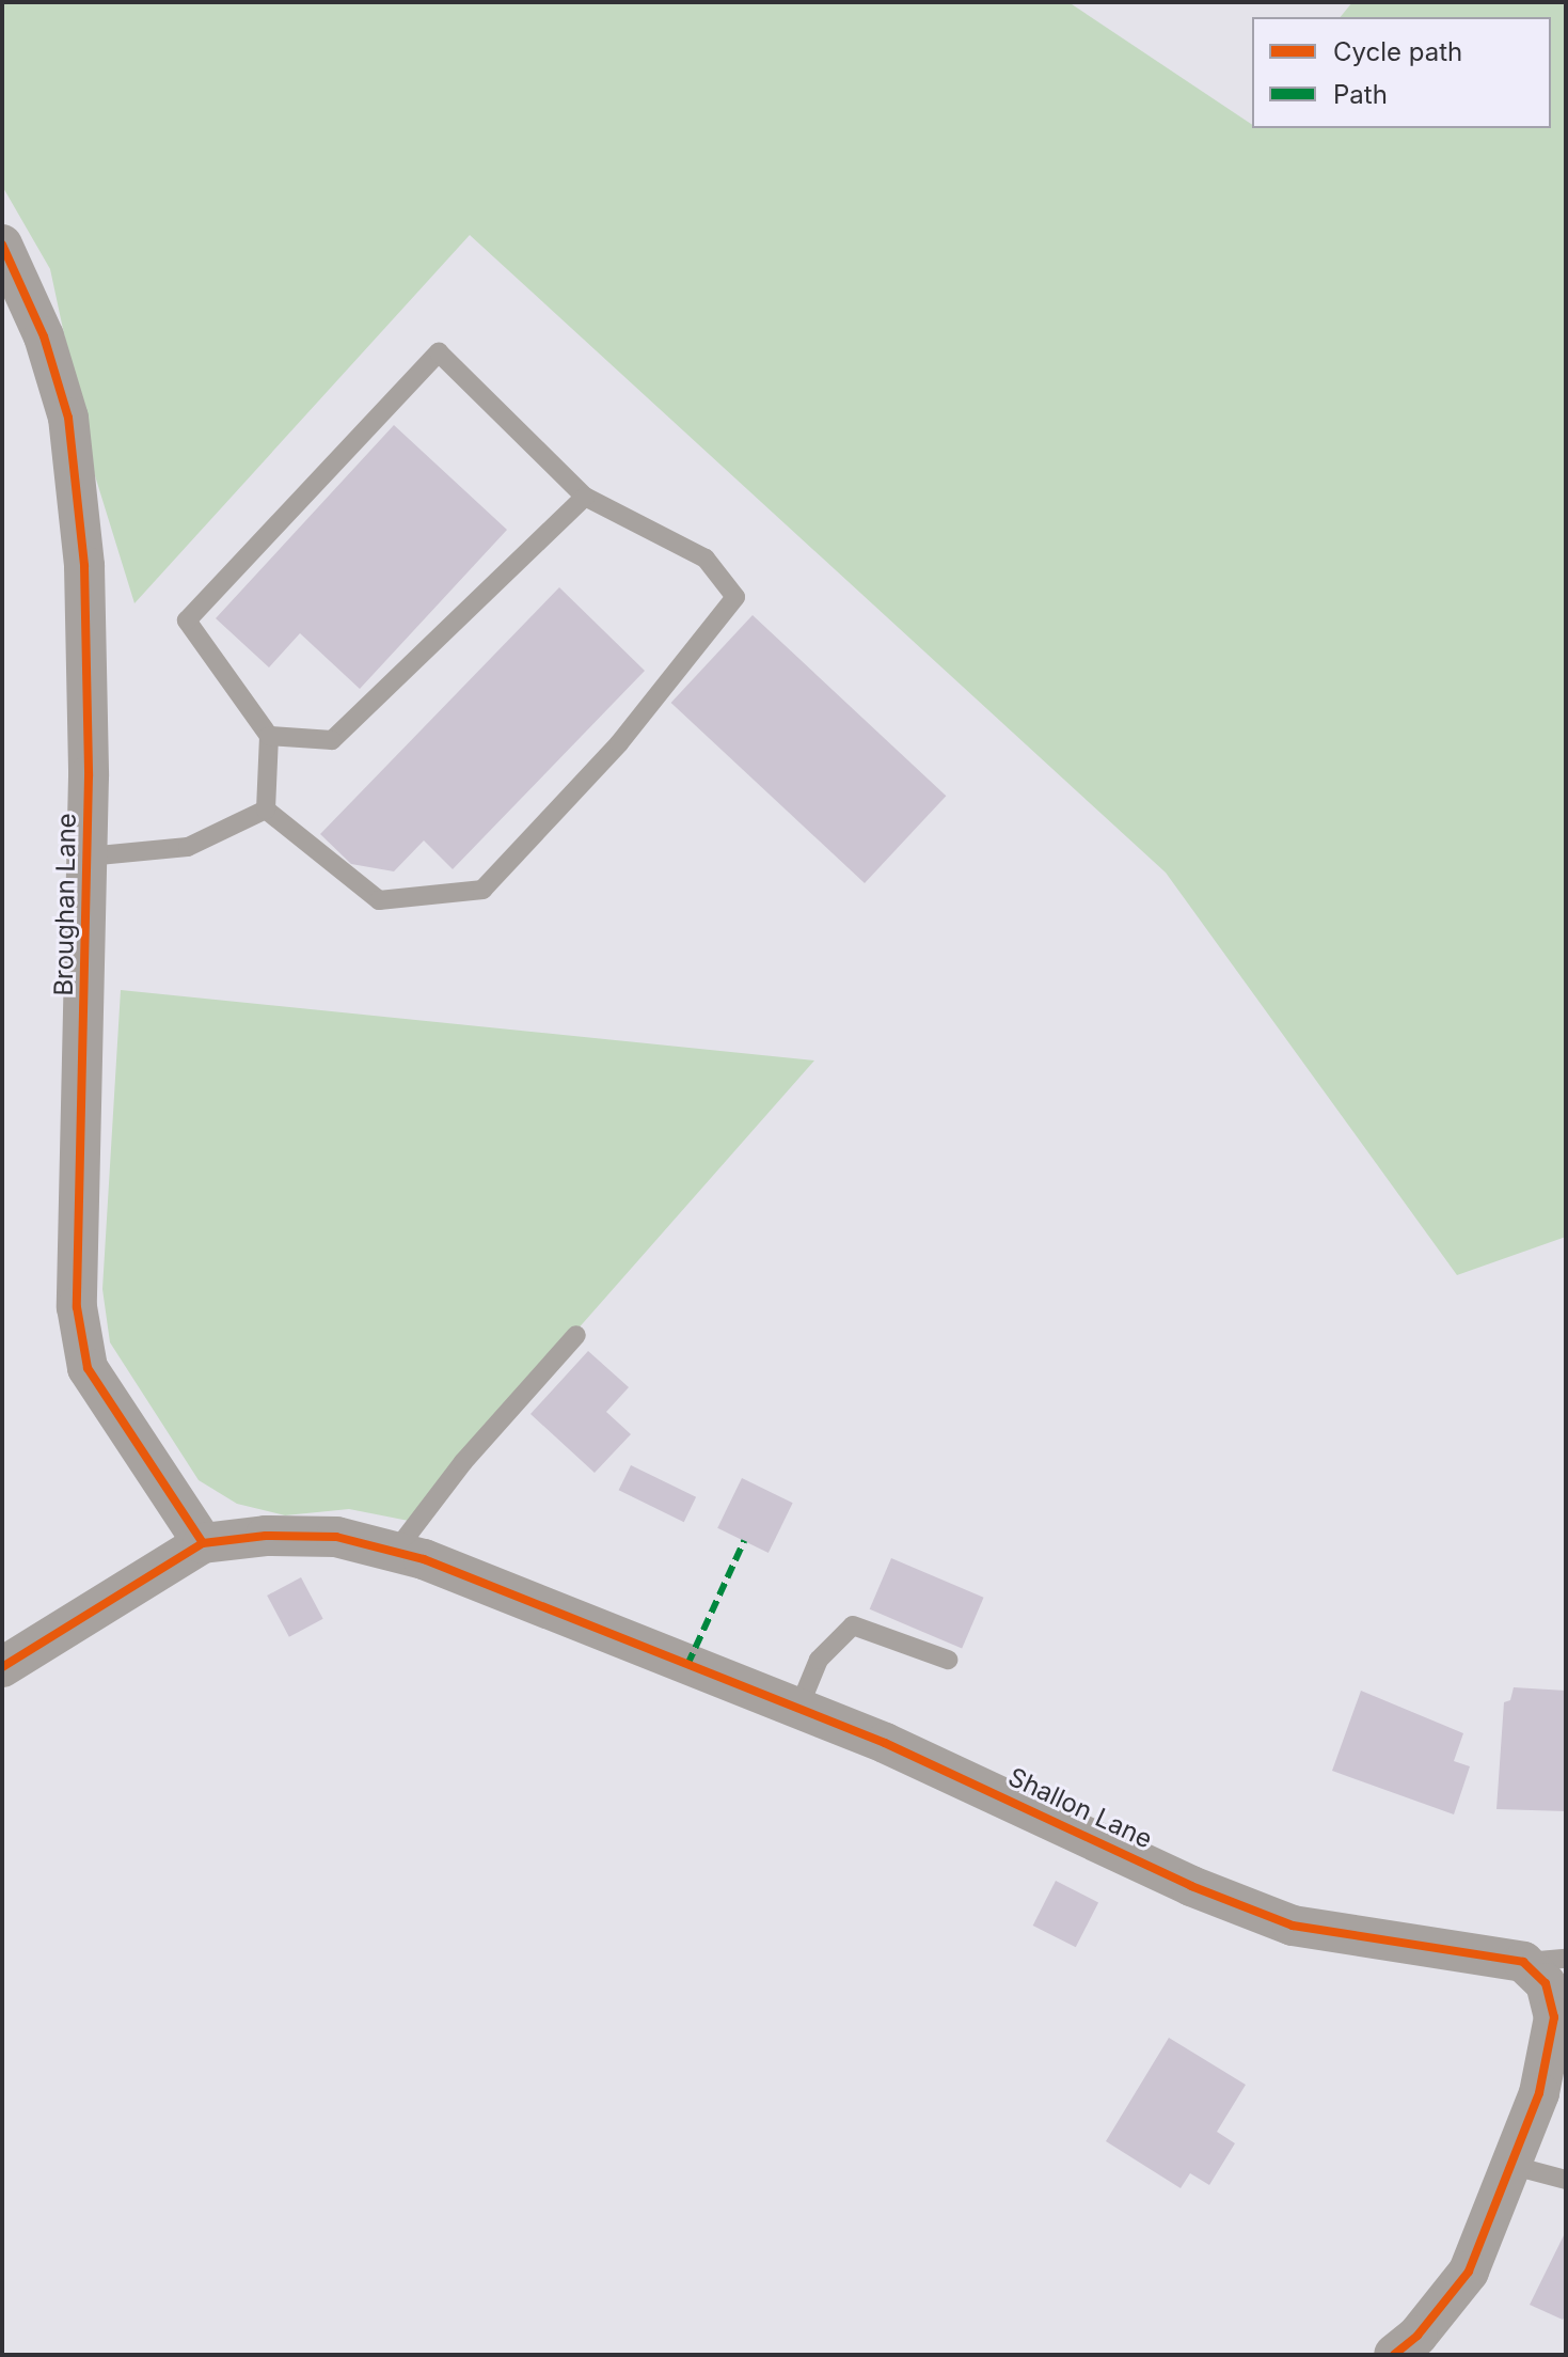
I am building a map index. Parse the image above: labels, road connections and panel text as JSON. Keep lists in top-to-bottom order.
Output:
{
  "streets": {
    "street": ["Broughan Lane", "Shallon Lane"]
  },
  "crossings": [
    ["Broughan Lane", "Shallon Lane"]
  ],
  "legend": ["Cycle path", "Path"]
}
